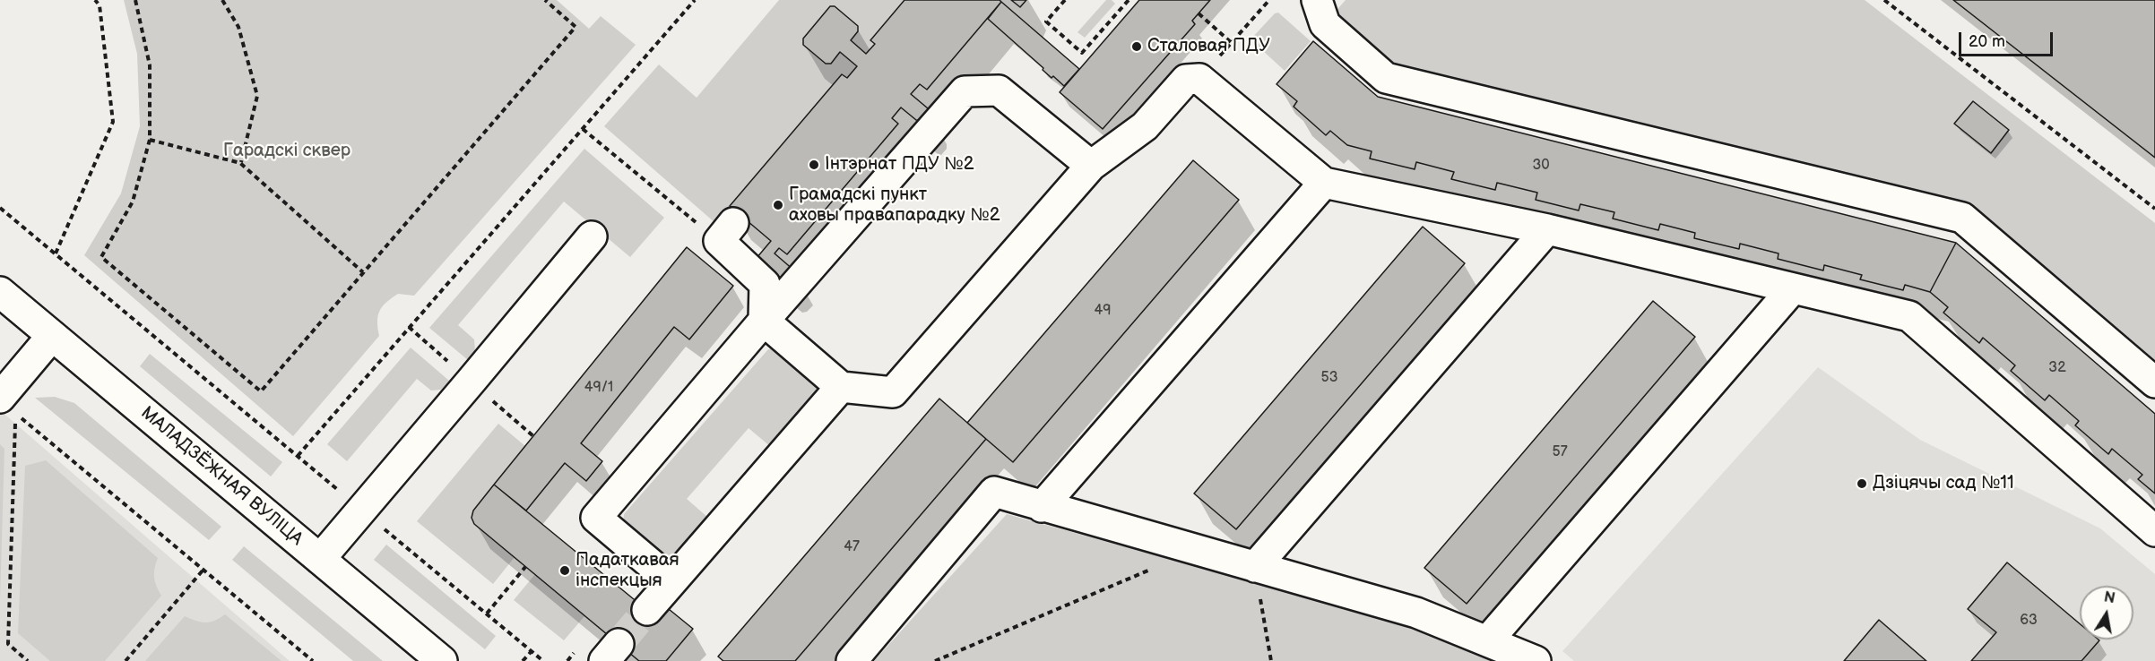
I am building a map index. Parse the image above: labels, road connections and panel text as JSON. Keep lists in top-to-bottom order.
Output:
{
  "streets": {
    "main road": ["МАЛАДЗЁЖНАЯ ВУЛІЦА"]
  },
  "parks": ["Гарадскі сквер"],
  "places": [
    "Сталовая ПДУ",
    "Інтэрнат ПДУ №2",
    "Грамадскі пункт аховы правапарадку №2",
    "Дзіцячы сад №11",
    "Падаткавая інспекцыя"
  ],
  "house_numbers": [
    "30",
    "49",
    "32",
    "53",
    "49/1",
    "57",
    "47",
    "63"
  ],
  "scale_bar": "20 m",
  "north": "top"
}
